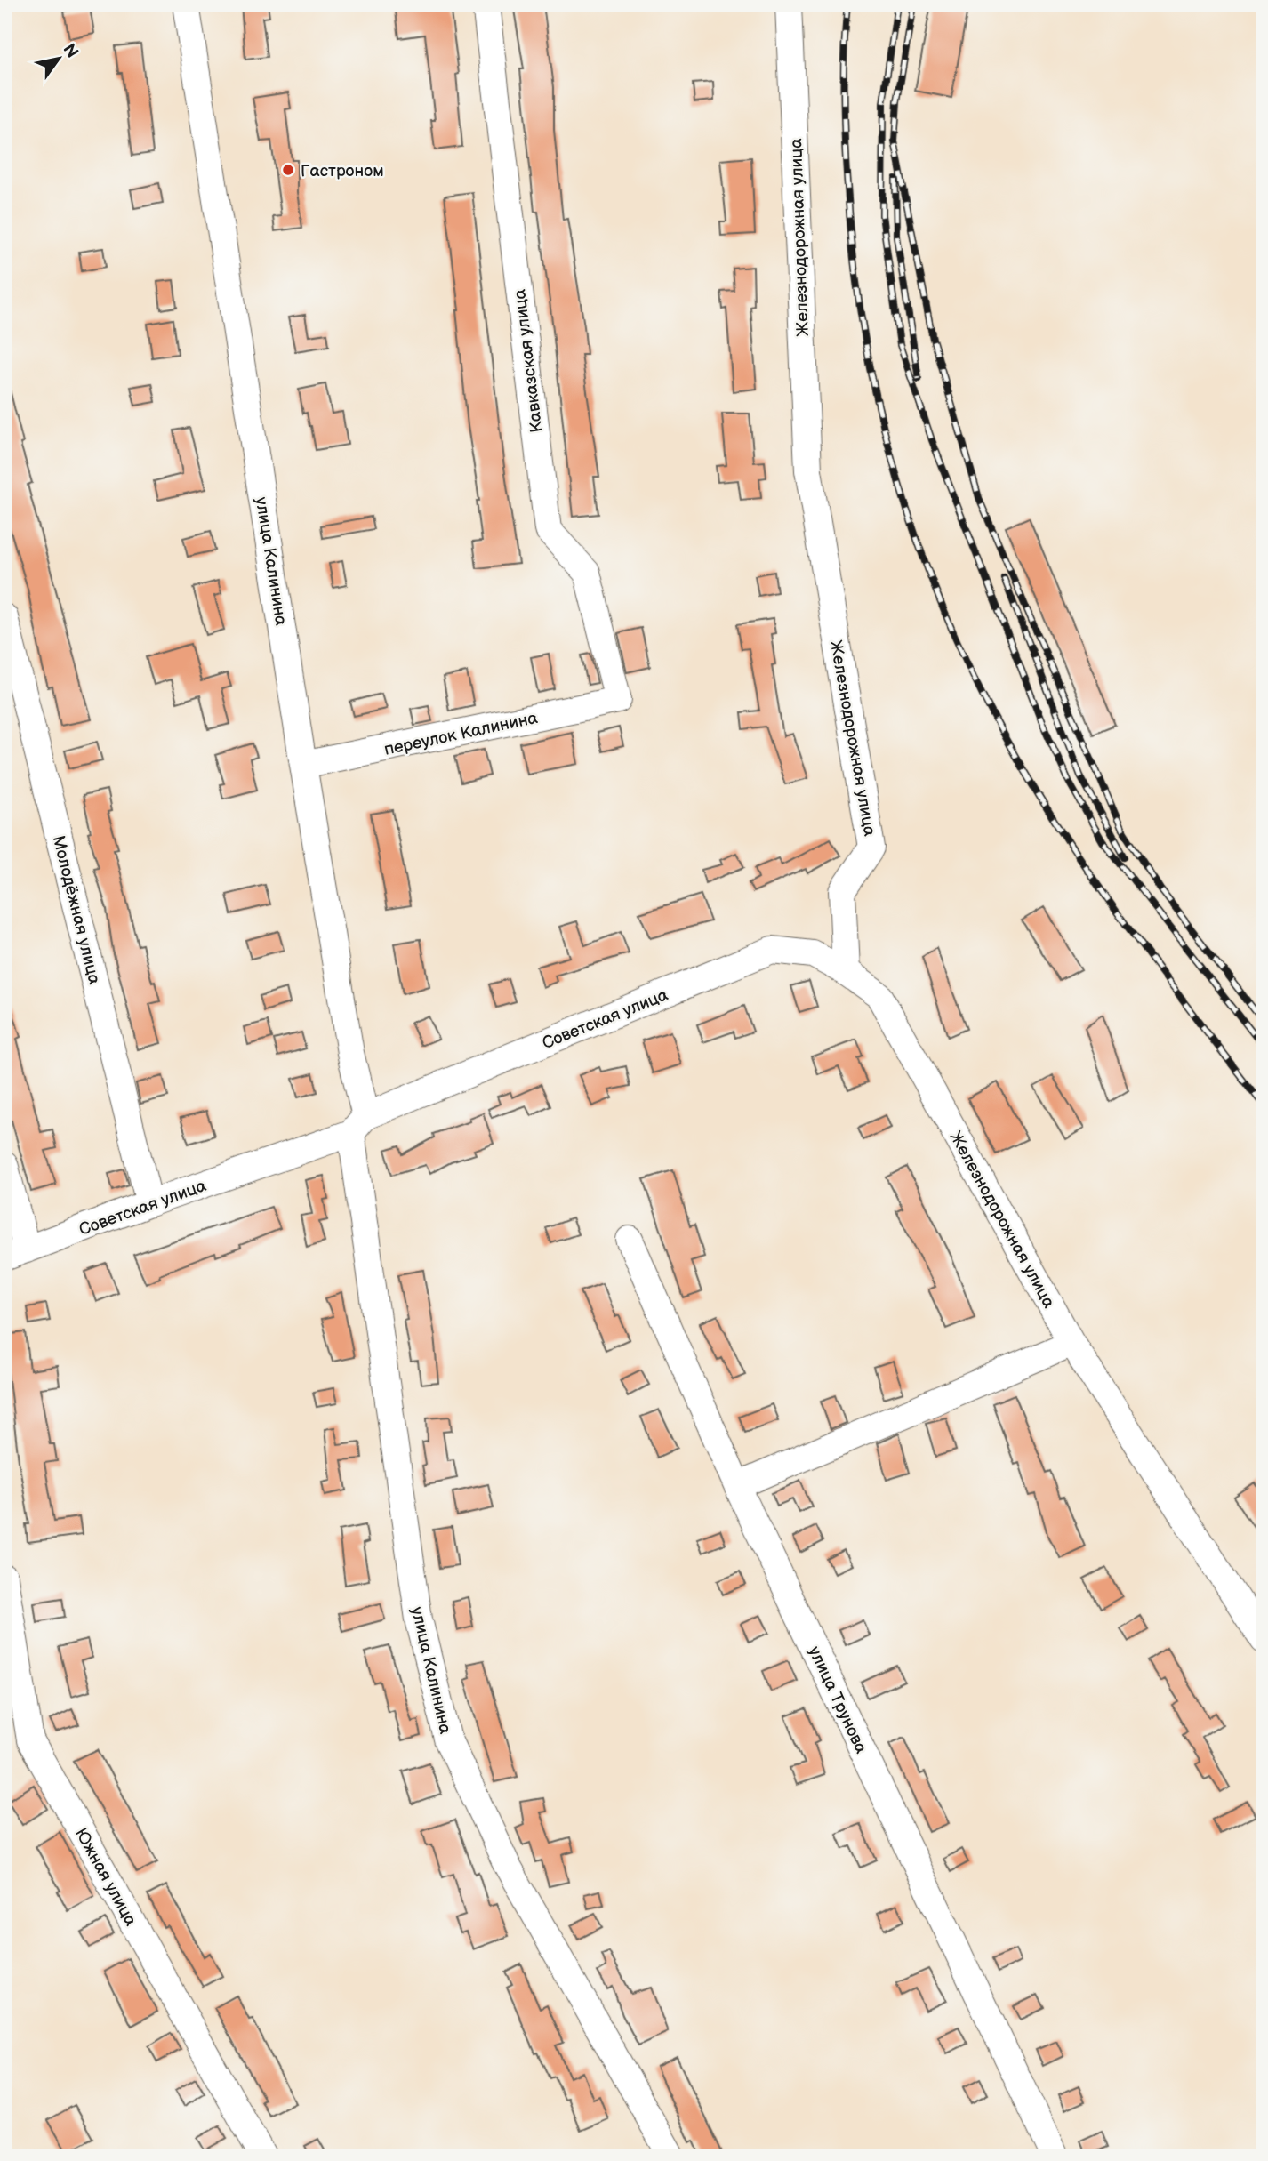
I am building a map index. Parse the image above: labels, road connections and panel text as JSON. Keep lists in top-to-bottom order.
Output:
{
  "streets": {
    "street": [
      "Железнодорожная улица",
      "Кавказская улица",
      "улица Калинина",
      "переулок Калинина",
      "Молодёжная улица",
      "Советская улица",
      "улица Трунова",
      "Южная улица"
    ]
  },
  "crossings": [
    ["Железнодорожная улица", "Советская улица"],
    ["Кавказская улица", "переулок Калинина"],
    ["улица Калинина", "переулок Калинина"],
    ["улица Калинина", "Советская улица"],
    ["Молодёжная улица", "Советская улица"]
  ],
  "places": ["Гастроном"],
  "north": "top right"
}
